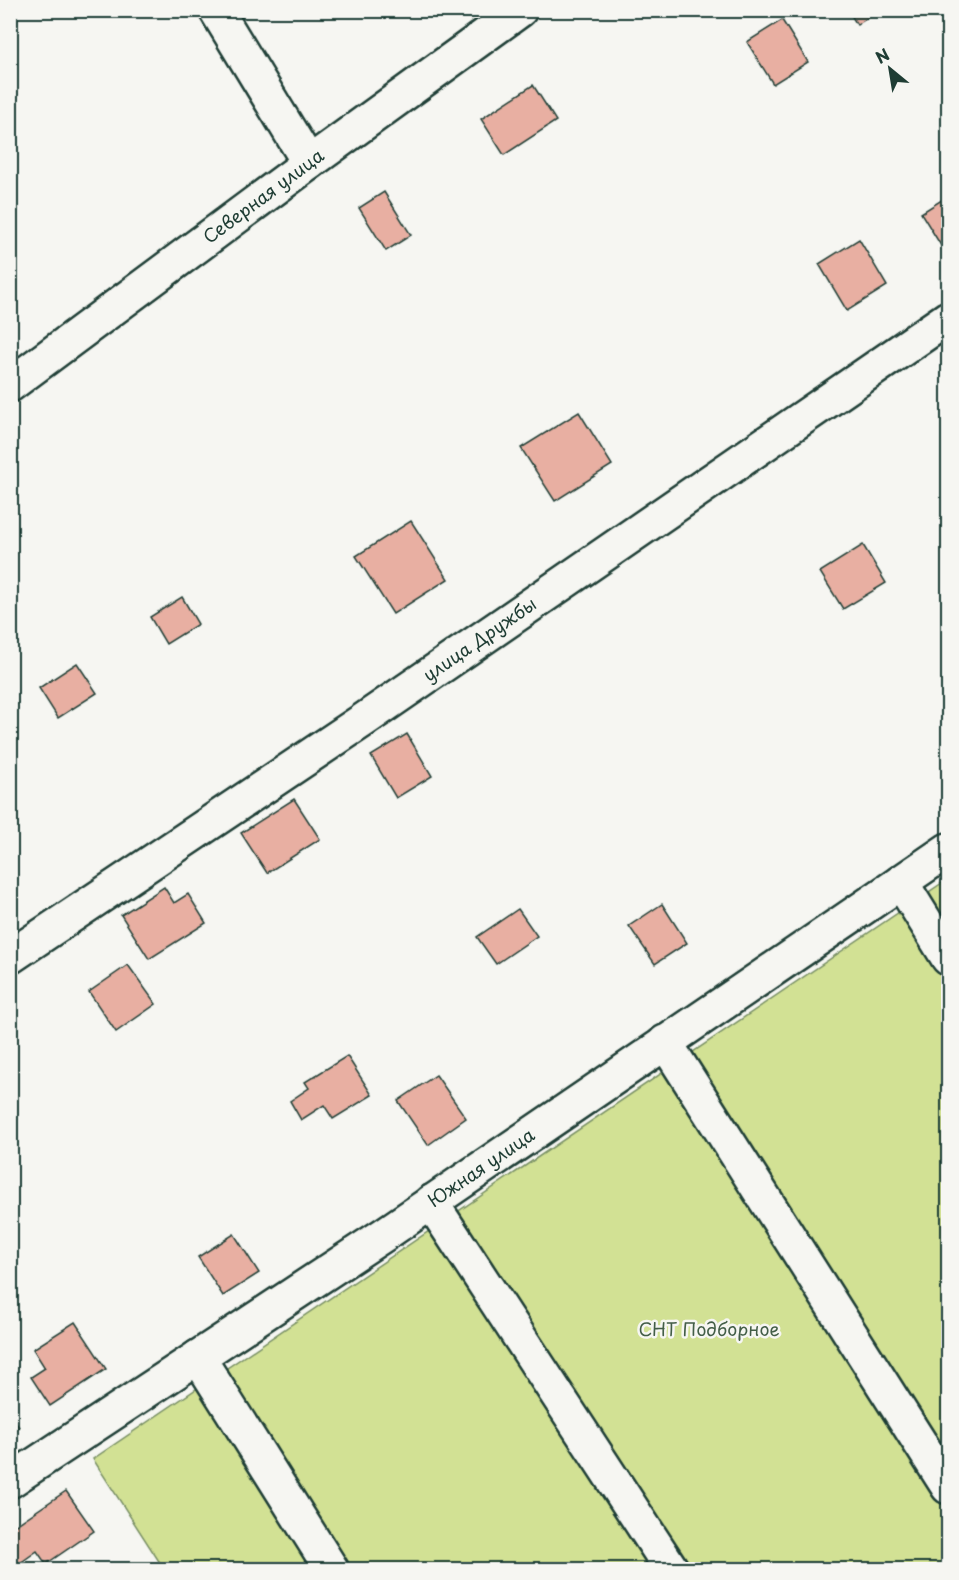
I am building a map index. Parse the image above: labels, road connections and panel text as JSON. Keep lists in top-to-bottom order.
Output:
{
  "streets": {
    "street": ["Северная улица", "улица Дружбы", "Южная улица"]
  },
  "parks": ["СНТ Подборное"],
  "north": "top left"
}
